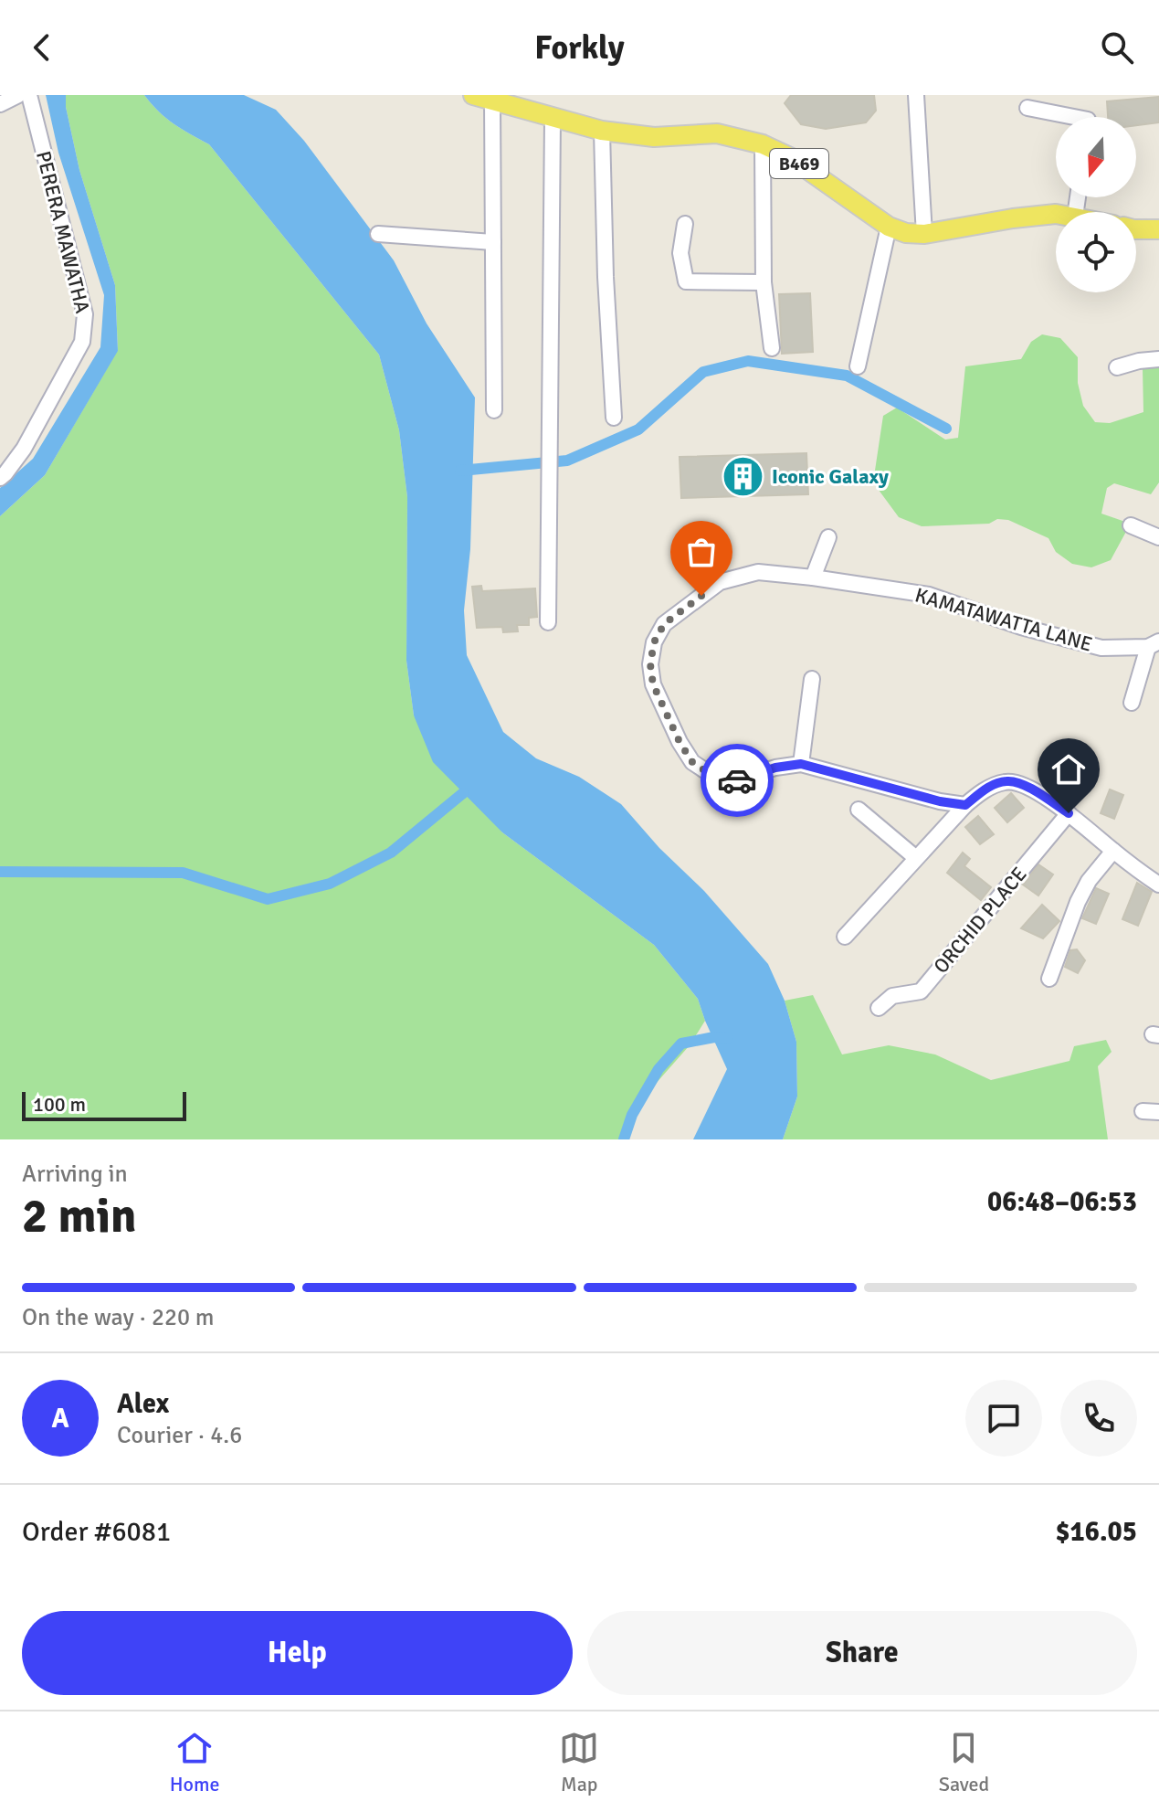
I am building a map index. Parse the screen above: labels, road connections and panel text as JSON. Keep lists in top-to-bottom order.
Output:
{
  "streets": {
    "main road": ["B469"],
    "street": ["PERERA MAWATHA", "KAMATAWATTA LANE", "ORCHID PLACE"]
  },
  "places": {
    "building": ["Iconic Galaxy"]
  },
  "scale_bar": "100 m",
  "north": "bottom",
  "page": {
    "header": "Forkly",
    "scale": "100 m",
    "heading": ["2 min", "Arriving in", "06:48–06:53"],
    "panel": [
      "Alex",
      "Courier · 4.6",
      "Order #6081",
      "$16.05"
    ],
    "bar": "On the way · 220 m",
    "round": "A",
    "buttons": ["Help", "Share"],
    "tabs": ["Home", "Map", "Saved"]
  }
}
